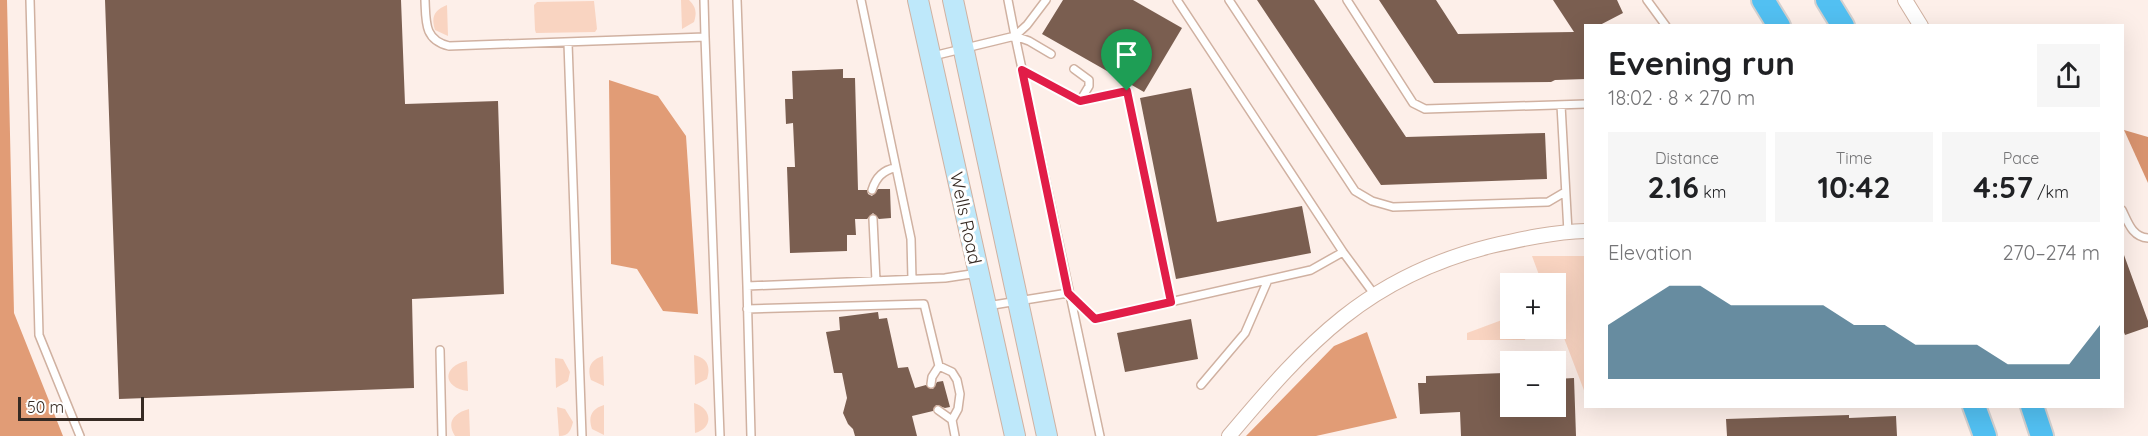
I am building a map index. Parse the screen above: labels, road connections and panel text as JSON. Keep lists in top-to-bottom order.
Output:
{
  "streets": {
    "main road": ["Wells Road"]
  },
  "scale_bar": "50 m",
  "page": {
    "heading": ["Evening run", "18:02 · 8 × 270 m"],
    "stats": [
      ["Distance", "2.16 km"],
      ["Time", "10:42"],
      ["Pace", "4:57 /km"]
    ],
    "chart": ["Elevation", "270–274 m"],
    "map_buttons": ["+", "−"],
    "scale": "50 m"
  }
}
